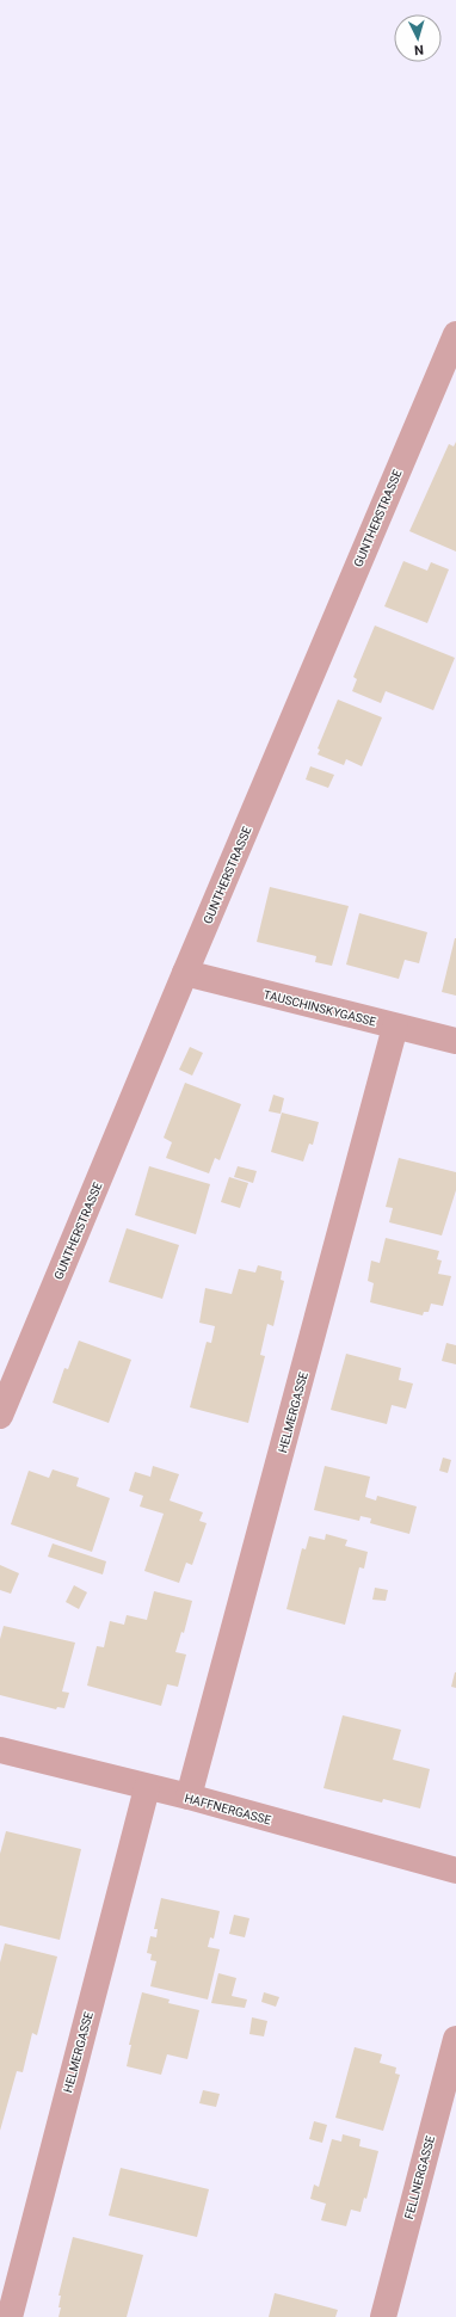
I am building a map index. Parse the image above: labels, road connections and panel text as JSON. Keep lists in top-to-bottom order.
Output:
{
  "streets": {
    "street": [
      "GUNTHERSTRASSE",
      "TAUSCHINSKYGASSE",
      "HELMERGASSE",
      "HAFFNERGASSE",
      "FELLNERGASSE"
    ]
  },
  "crossings": [
    ["GUNTHERSTRASSE", "TAUSCHINSKYGASSE"],
    ["TAUSCHINSKYGASSE", "HELMERGASSE"],
    ["HELMERGASSE", "HAFFNERGASSE"]
  ],
  "north": "bottom"
}
